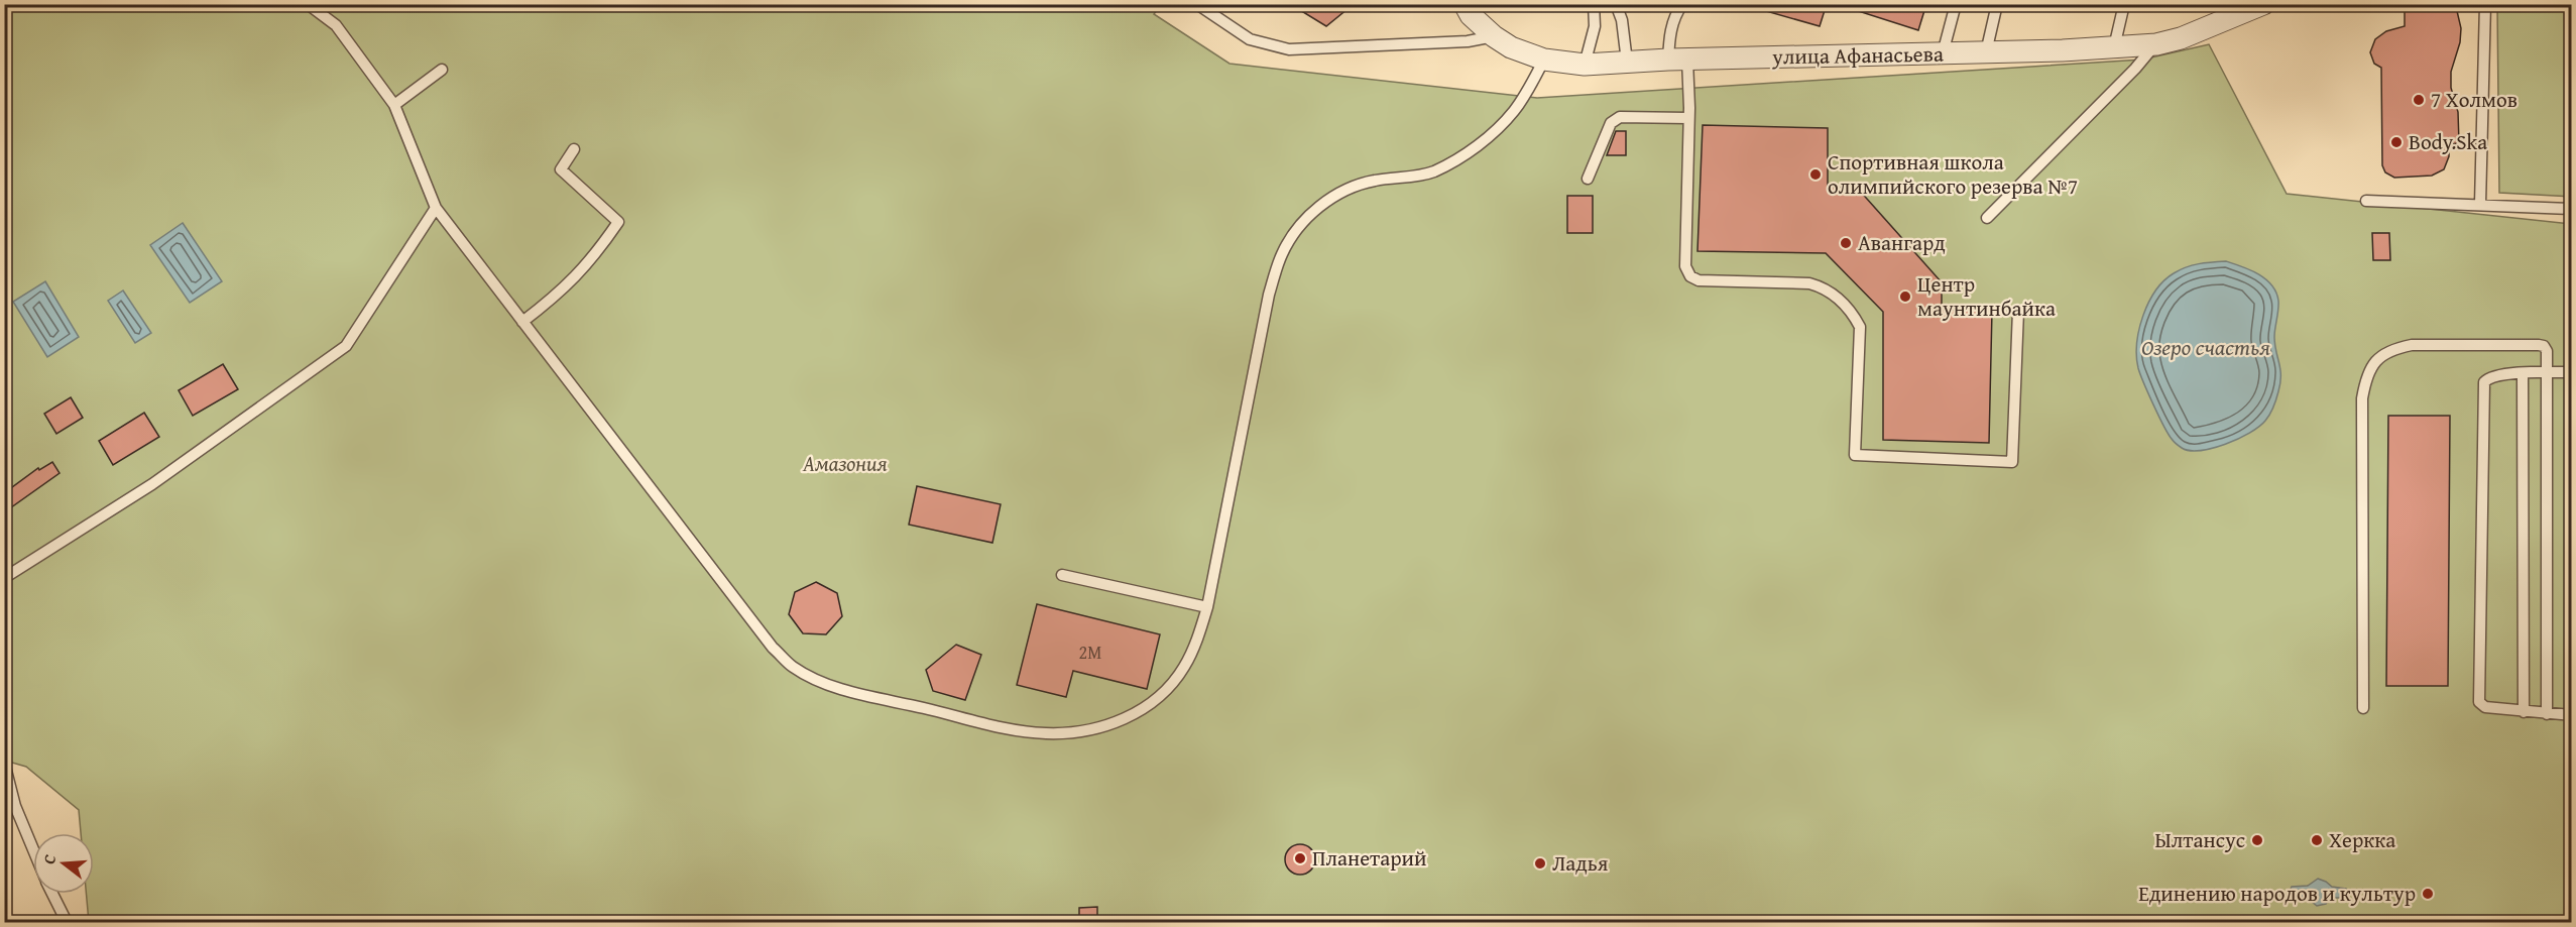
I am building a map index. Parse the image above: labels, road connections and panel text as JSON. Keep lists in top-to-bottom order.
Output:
{
  "streets": {
    "street": ["улица Афанасьева"]
  },
  "water": ["Озеро счастья"],
  "parks": ["Амазония"],
  "places": [
    "7 Холмов",
    "Body.Ska",
    "Спортивная школа олимпийского резерва №7",
    "Авангард",
    "Центр маунтинбайка",
    "Ылтансус",
    "Херкка",
    "Планетарий",
    "Ладья",
    "Единению народов и культур"
  ],
  "house_numbers": ["2М"],
  "north": "left"
}
